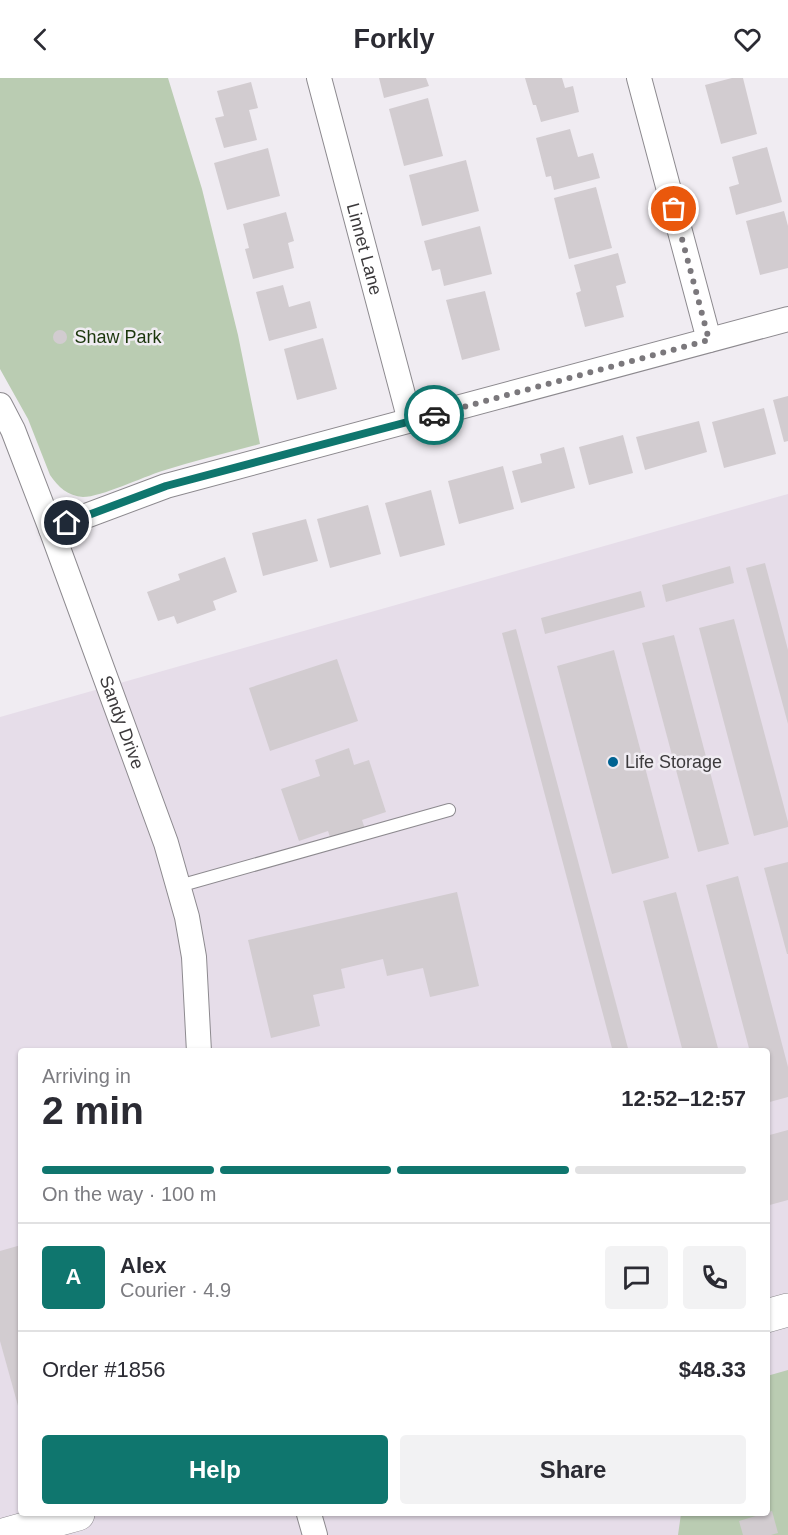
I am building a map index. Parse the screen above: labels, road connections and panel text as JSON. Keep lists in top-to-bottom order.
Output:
{
  "streets": {
    "street": ["Linnet Lane", "Sandy Drive"]
  },
  "parks": ["Shaw Park"],
  "places": ["Life Storage"],
  "page": {
    "header": "Forkly",
    "heading": ["2 min", "Arriving in", "12:52–12:57"],
    "panel": [
      "Alex",
      "Courier · 4.9",
      "Order #1856",
      "$48.33"
    ],
    "bar": "On the way · 100 m",
    "round": "A",
    "buttons": ["Help", "Share"]
  }
}
